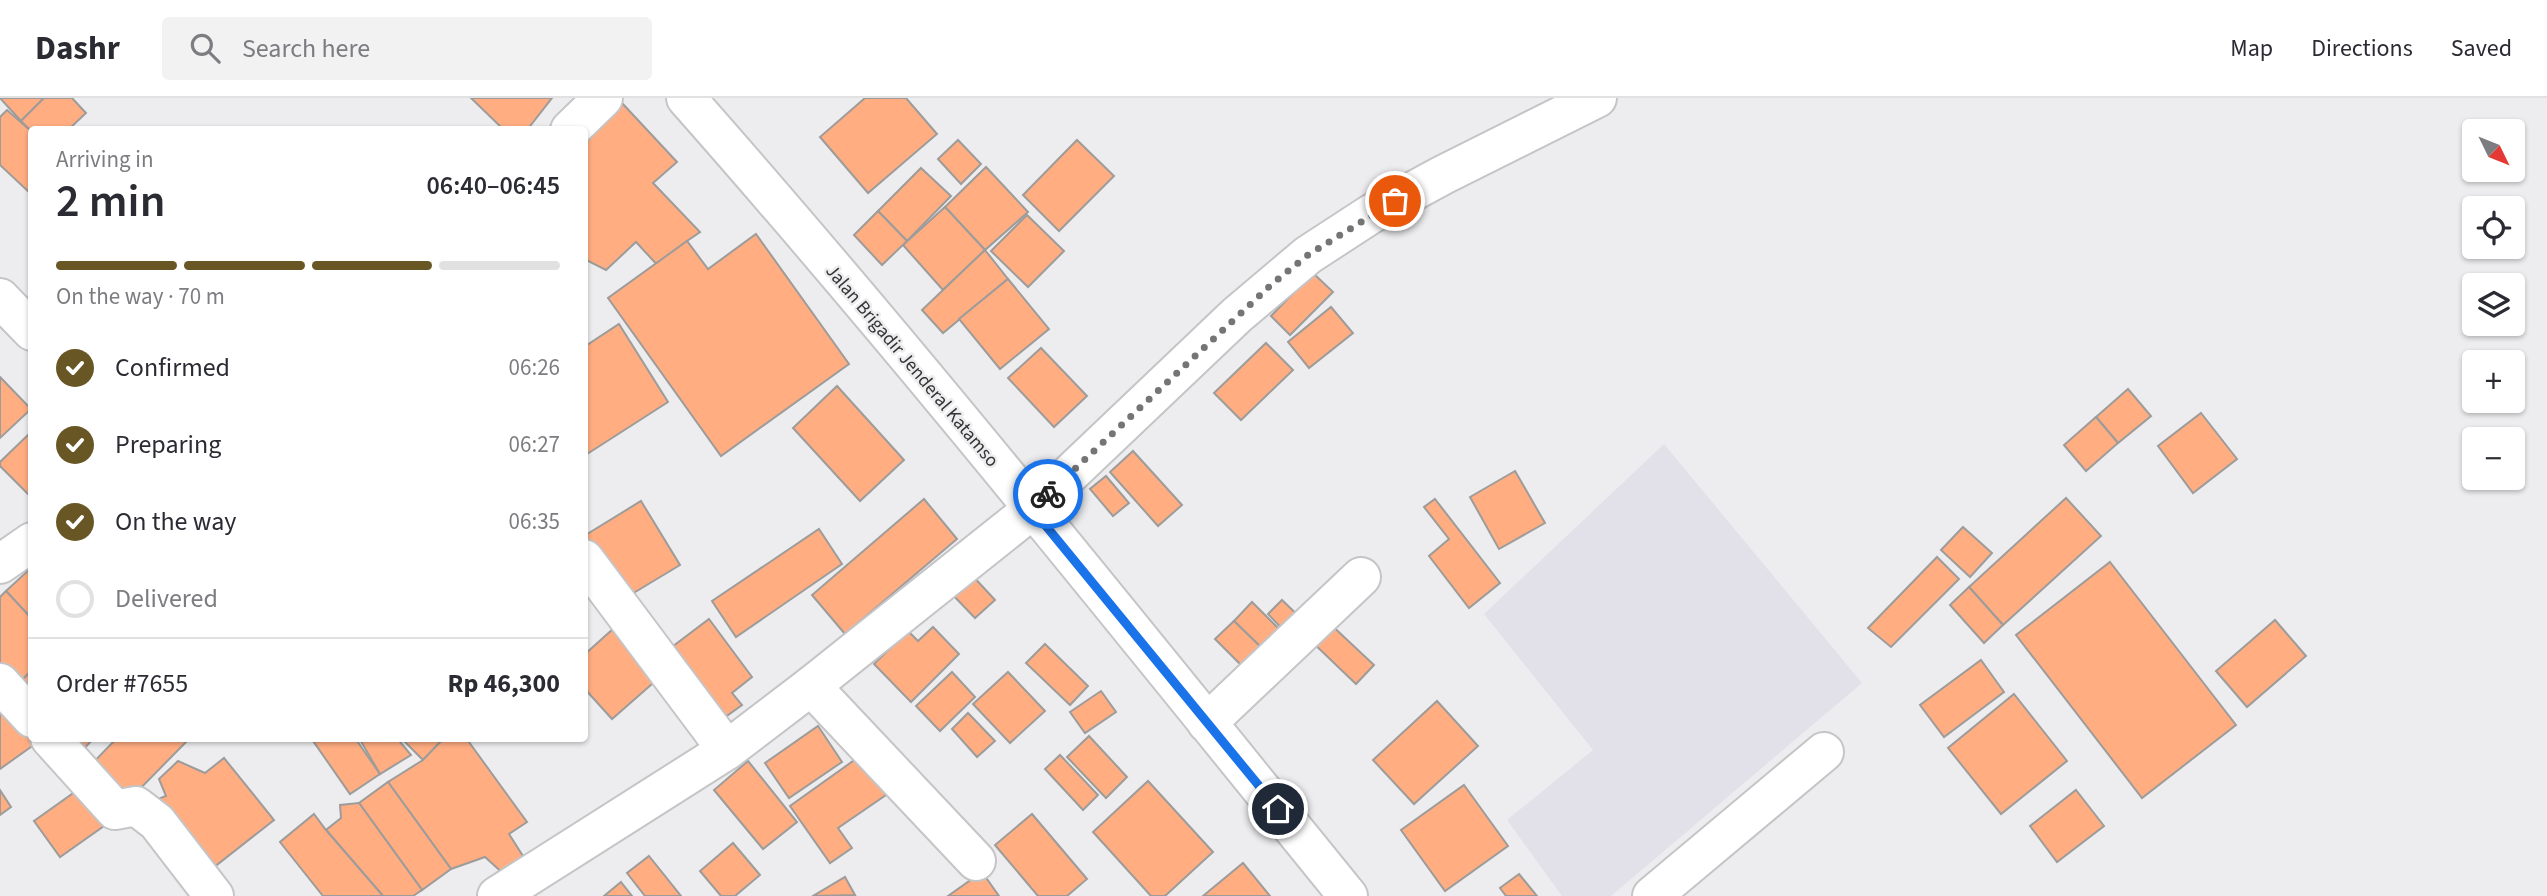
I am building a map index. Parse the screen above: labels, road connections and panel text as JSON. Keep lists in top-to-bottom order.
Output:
{
  "streets": {
    "street": ["Jalan Brigadir Jenderal Katamso"]
  },
  "north": "bottom right",
  "page": {
    "header": "Dashr",
    "search": "Search here",
    "nav": ["Map", "Directions", "Saved"],
    "map_buttons": ["+", "−"],
    "heading": ["2 min", "Arriving in", "06:40–06:45"],
    "panel": ["Order #7655", "Rp 46,300"],
    "bar": "On the way · 70 m",
    "list": [
      ["Confirmed", "06:26"],
      ["Preparing", "06:27"],
      ["On the way", "06:35"],
      "Delivered"
    ]
  }
}
